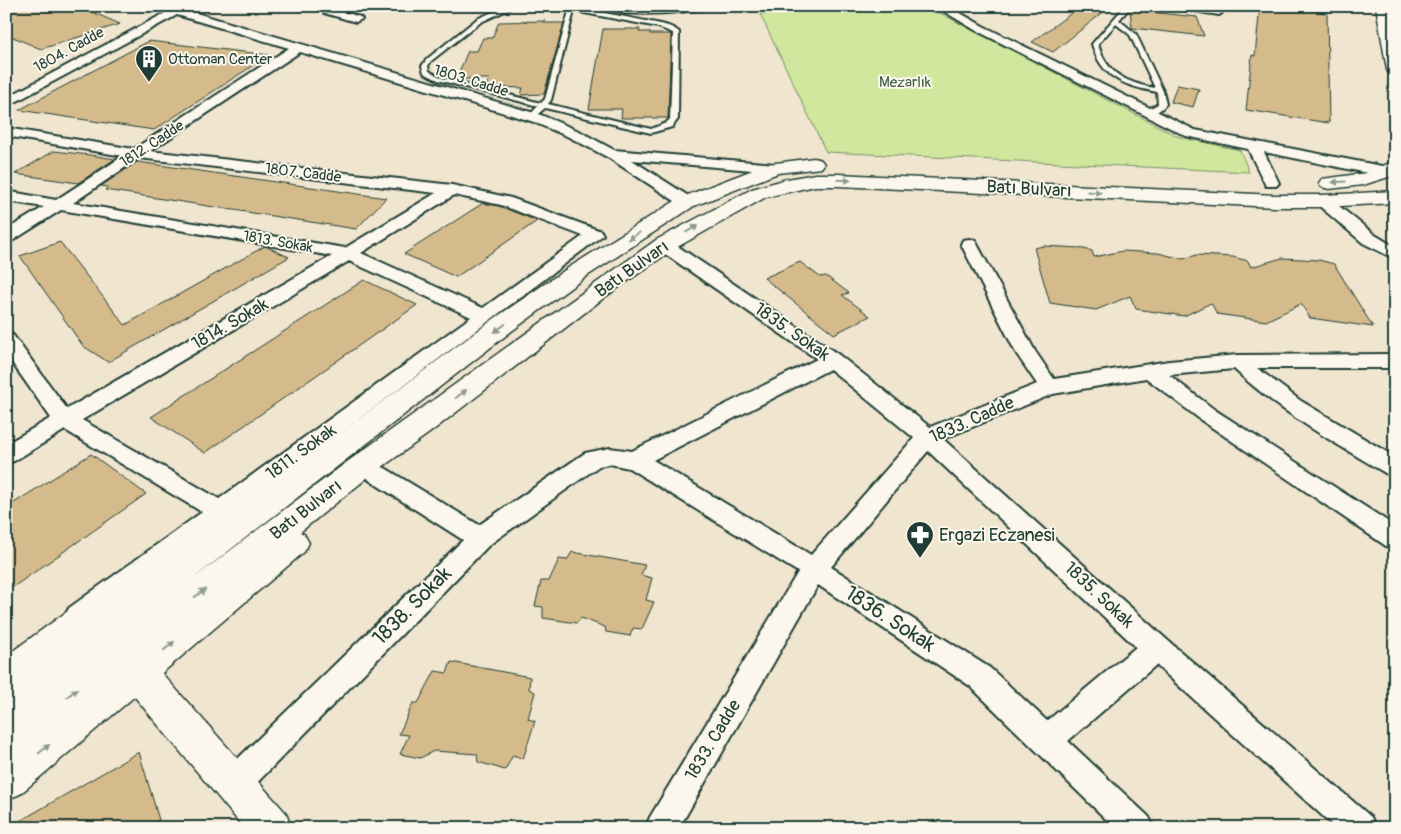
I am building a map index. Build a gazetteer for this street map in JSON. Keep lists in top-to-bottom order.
{
  "streets": {
    "main road": ["Batı Bulvarı"],
    "street": [
      "1804. Cadde",
      "1803. Cadde",
      "1812. Cadde",
      "1807. Cadde",
      "1813. Sokak",
      "1814. Sokak",
      "1835. Sokak",
      "1833. Cadde",
      "1811. Sokak",
      "1838. Sokak",
      "1836. Sokak"
    ]
  },
  "crossings": [
    ["1804. Cadde", "1803. Cadde"],
    ["1803. Cadde", "1812. Cadde"],
    ["1803. Cadde", "Batı Bulvarı"],
    ["1812. Cadde", "1807. Cadde"],
    ["1812. Cadde", "1813. Sokak"],
    ["1807. Cadde", "1814. Sokak"],
    ["1807. Cadde", "1811. Sokak"],
    ["Batı Bulvarı", "1835. Sokak"],
    ["1813. Sokak", "1814. Sokak"],
    ["1813. Sokak", "1811. Sokak"],
    ["1835. Sokak", "1833. Cadde"],
    ["1835. Sokak", "1838. Sokak"],
    ["1833. Cadde", "1836. Sokak"],
    ["1838. Sokak", "1836. Sokak"]
  ],
  "parks": ["Mezarlık"],
  "places": {
    "building": ["Ottoman Center"],
    "pharmacy": ["Ergazi Eczanesi"]
  }
}
